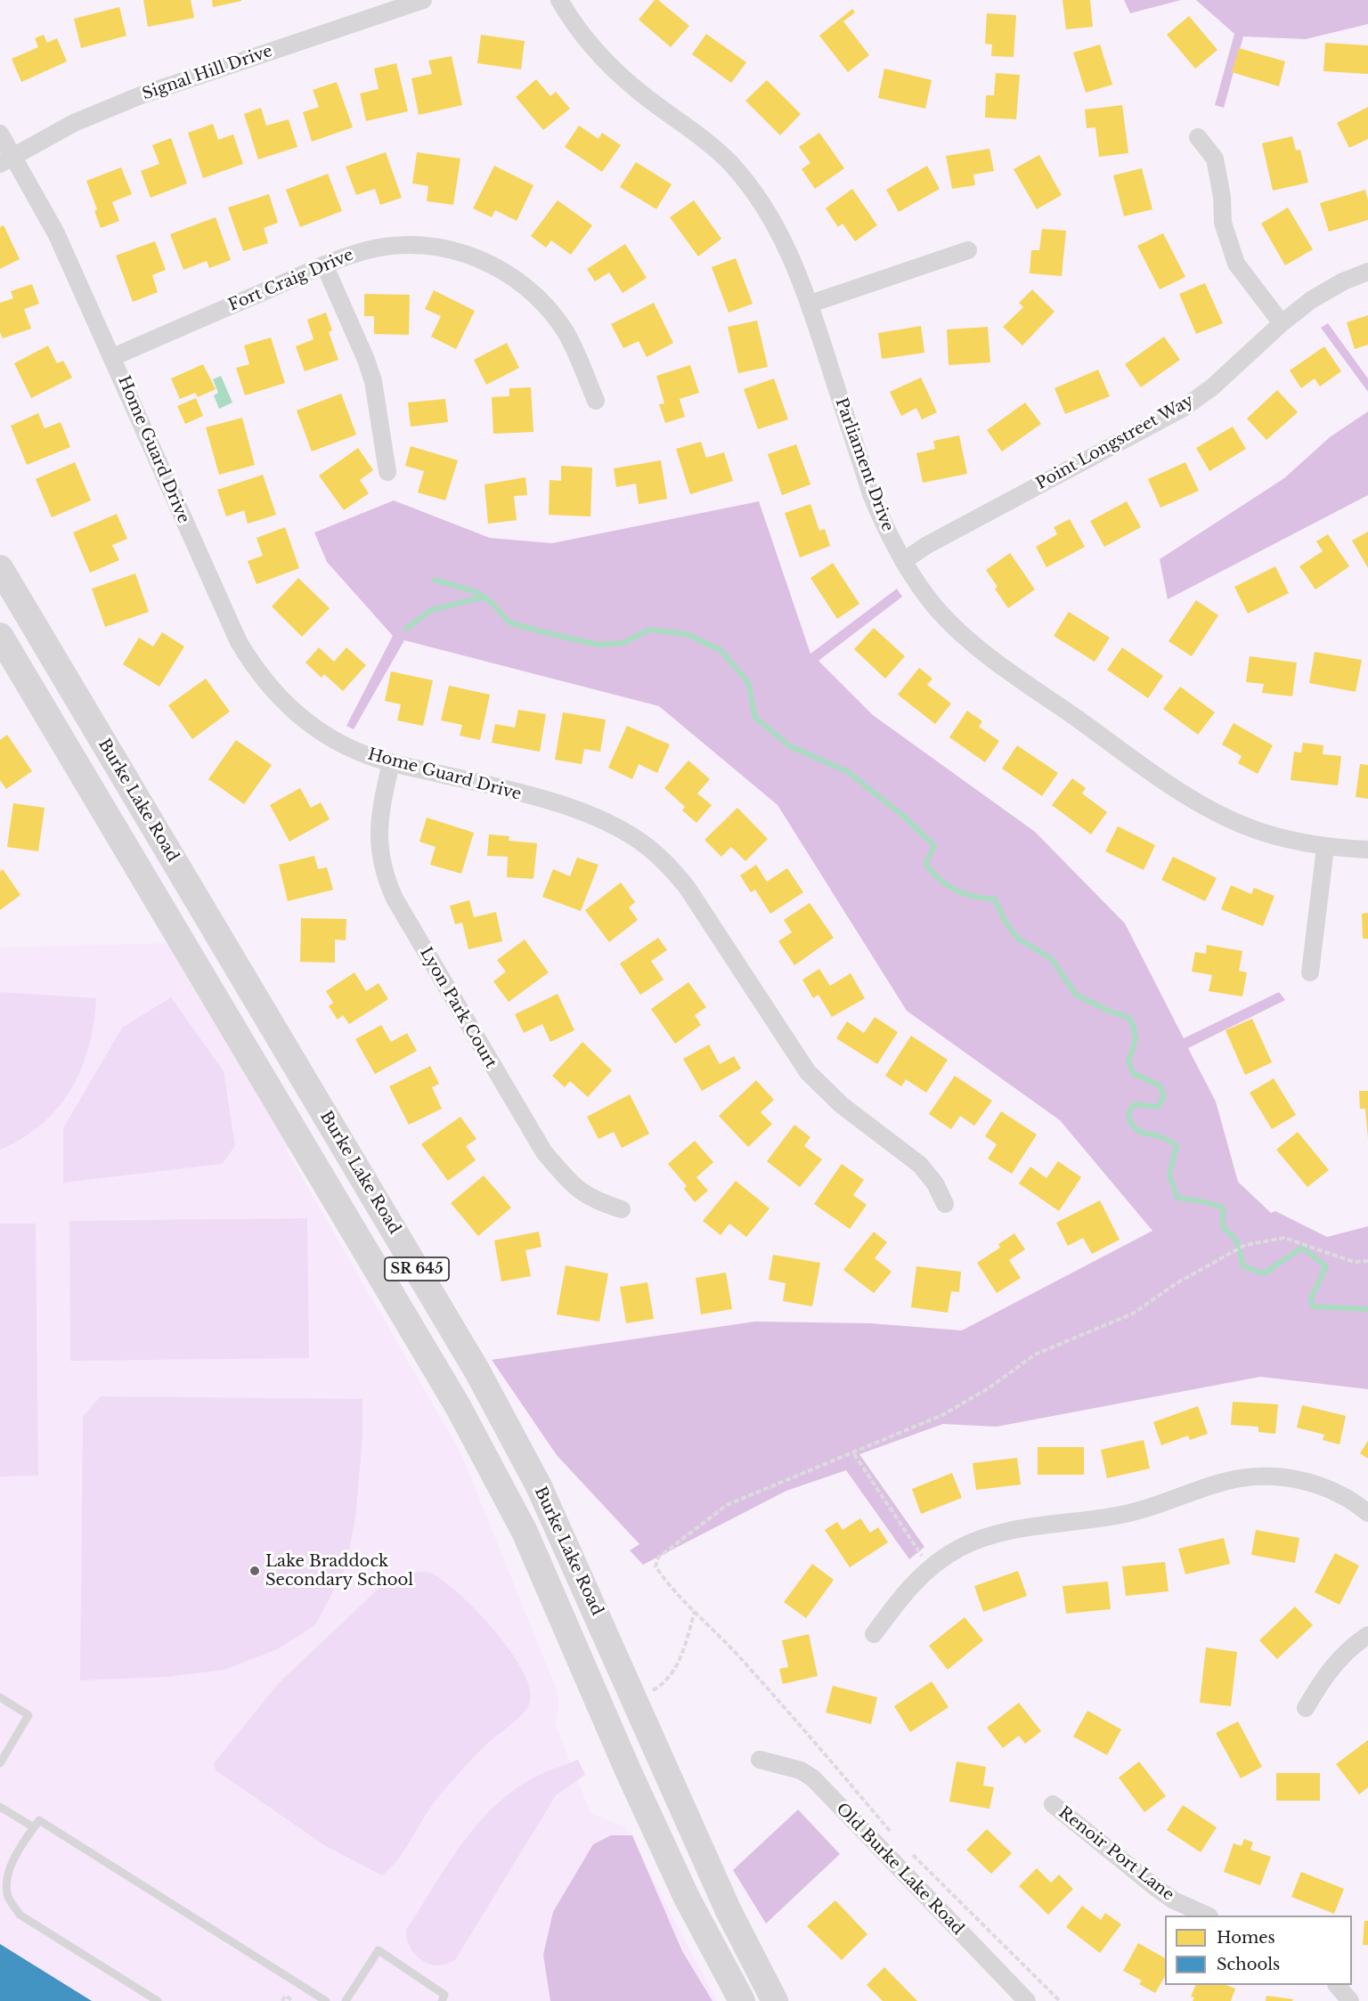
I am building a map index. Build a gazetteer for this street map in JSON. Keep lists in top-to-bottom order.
{
  "streets": {
    "main road": ["Burke Lake Road", "SR 645"],
    "street": [
      "Signal Hill Drive",
      "Fort Craig Drive",
      "Point Longstreet Way",
      "Home Guard Drive",
      "Parliament Drive",
      "Lyon Park Court",
      "Renoir Port Lane",
      "Old Burke Lake Road"
    ]
  },
  "crossings": [
    ["Signal Hill Drive", "Home Guard Drive"],
    ["Fort Craig Drive", "Home Guard Drive"],
    ["Point Longstreet Way", "Parliament Drive"],
    ["Home Guard Drive", "Lyon Park Court"]
  ],
  "places": ["Lake Braddock Secondary School"],
  "legend": ["Homes", "Schools"]
}
